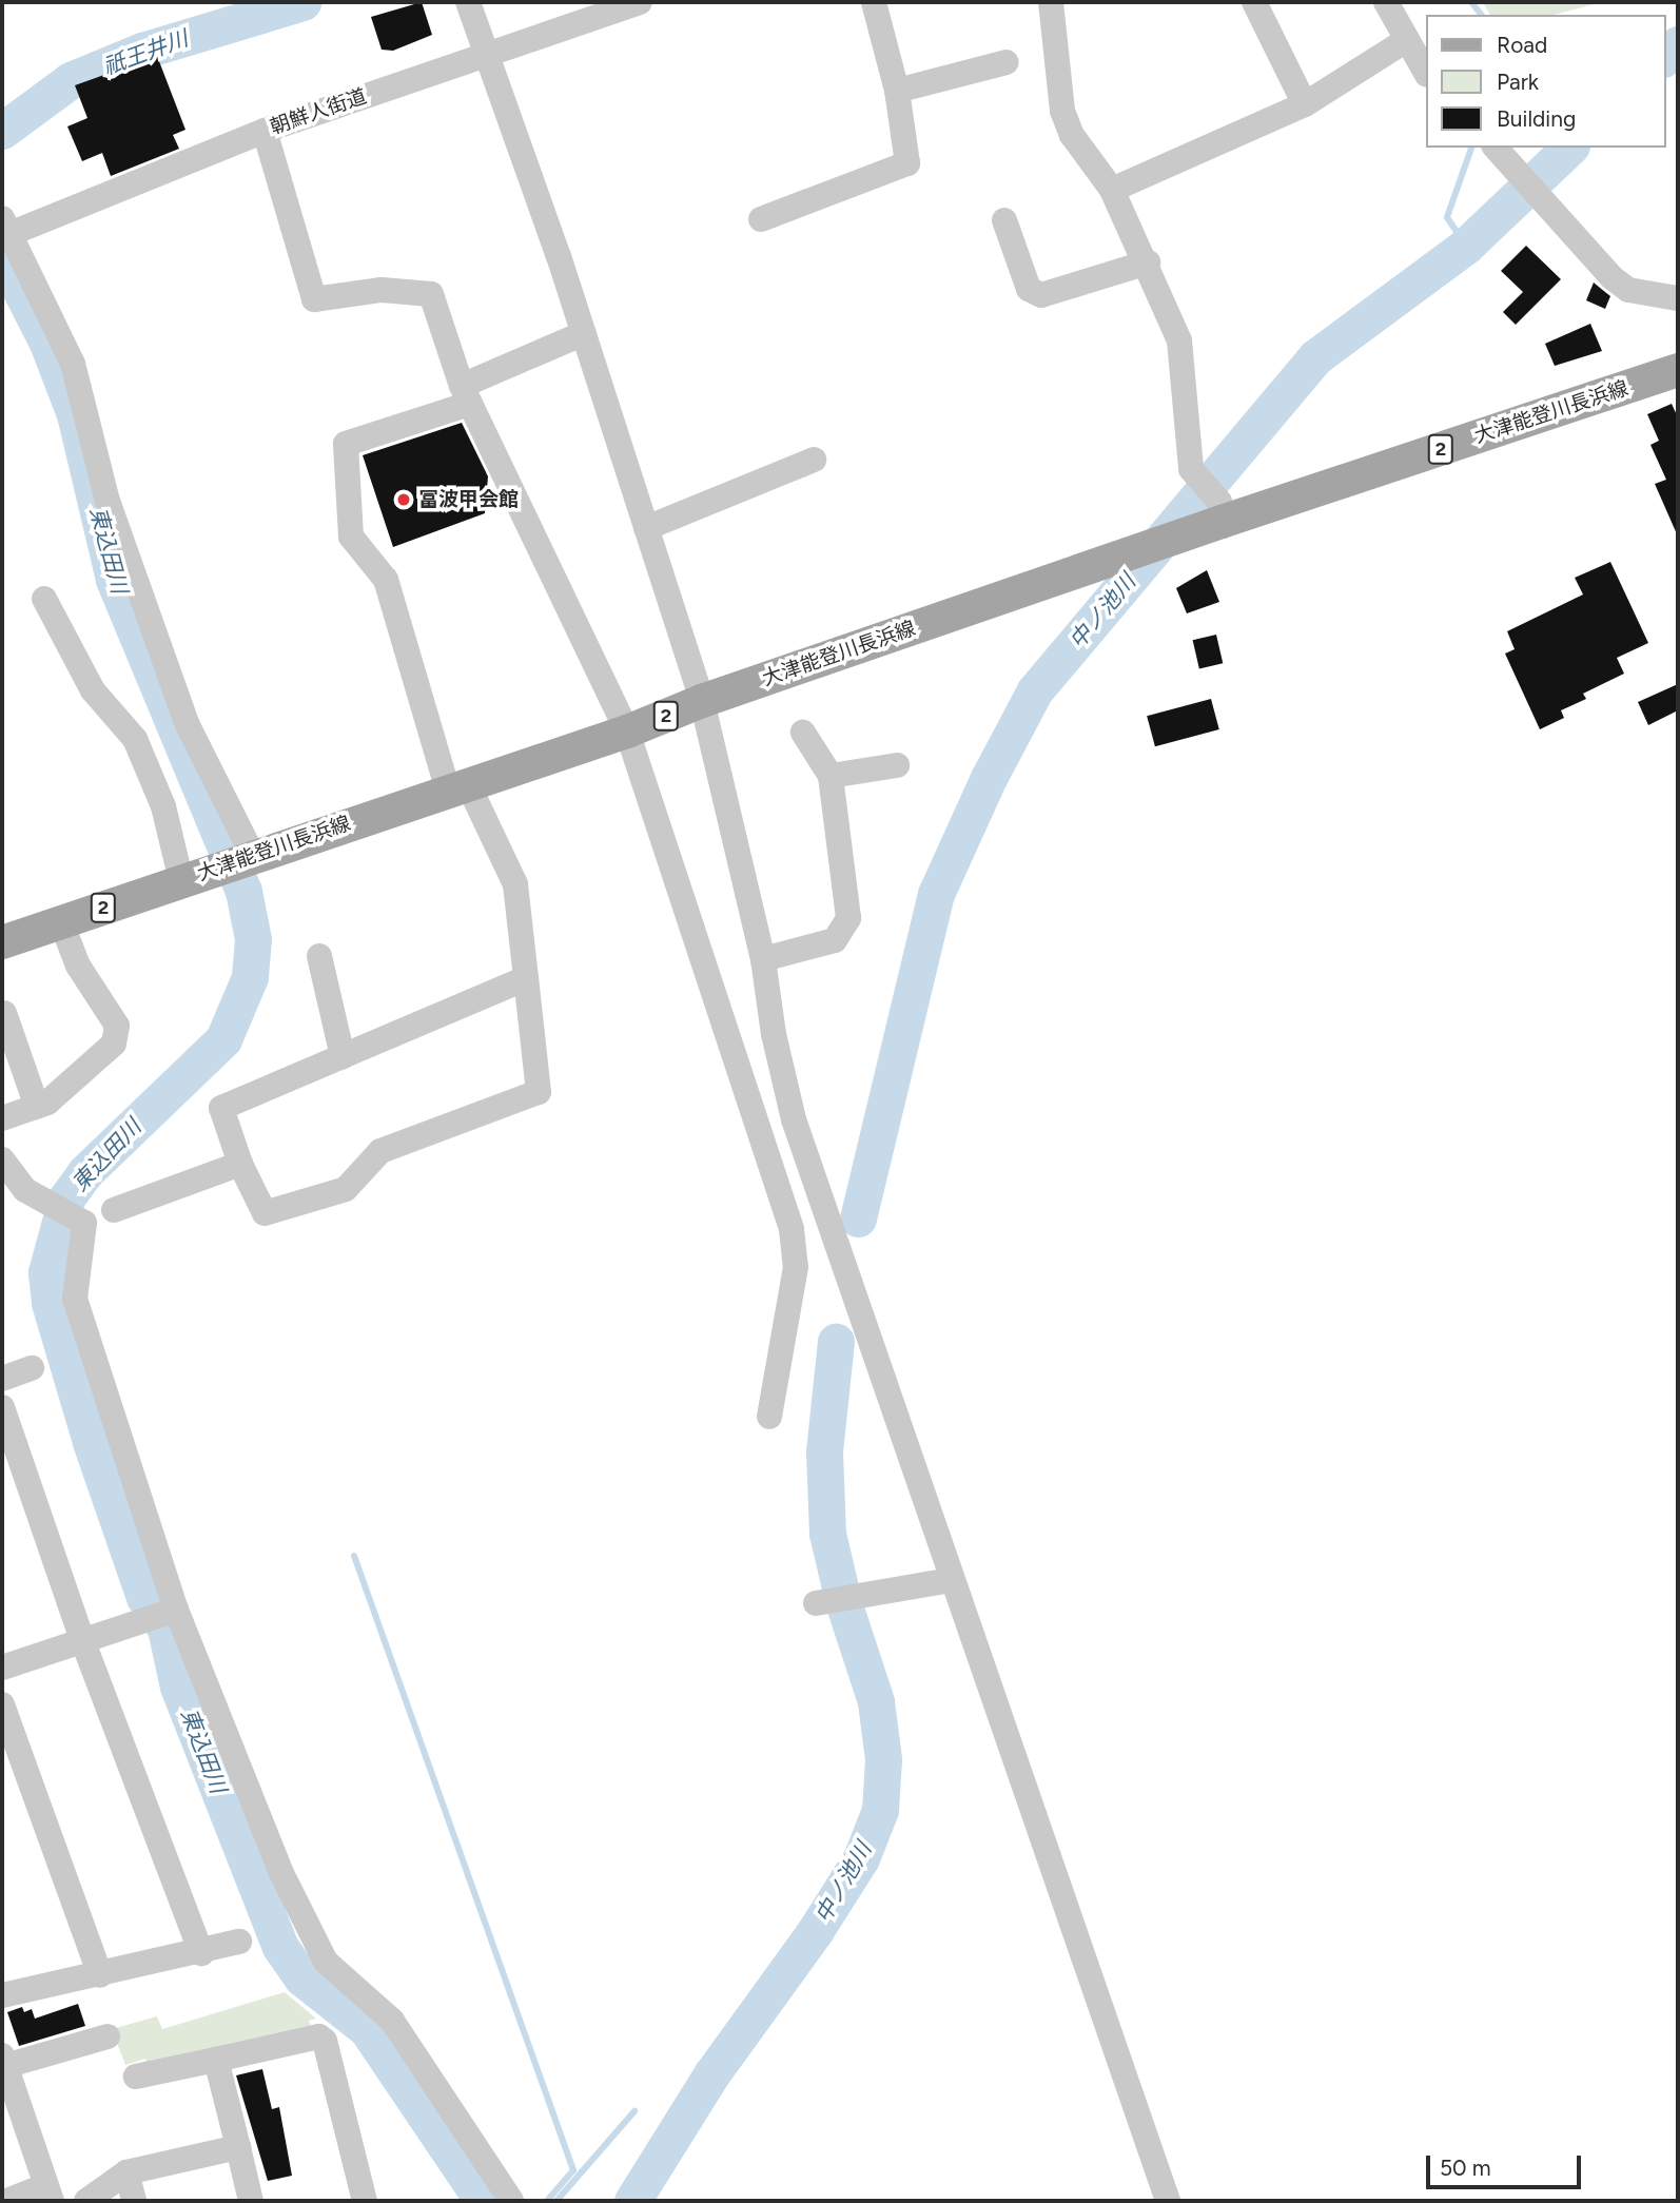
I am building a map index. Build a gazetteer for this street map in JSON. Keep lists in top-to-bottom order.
{
  "streets": {
    "main road": ["大津能登川長浜線", "2"],
    "street": ["朝鮮人街道"]
  },
  "water": ["祇王井川", "東込田川", "中ノ池川"],
  "places": ["冨波甲会館"],
  "legend": ["Road", "Park", "Building"],
  "scale_bar": "50 m"
}
